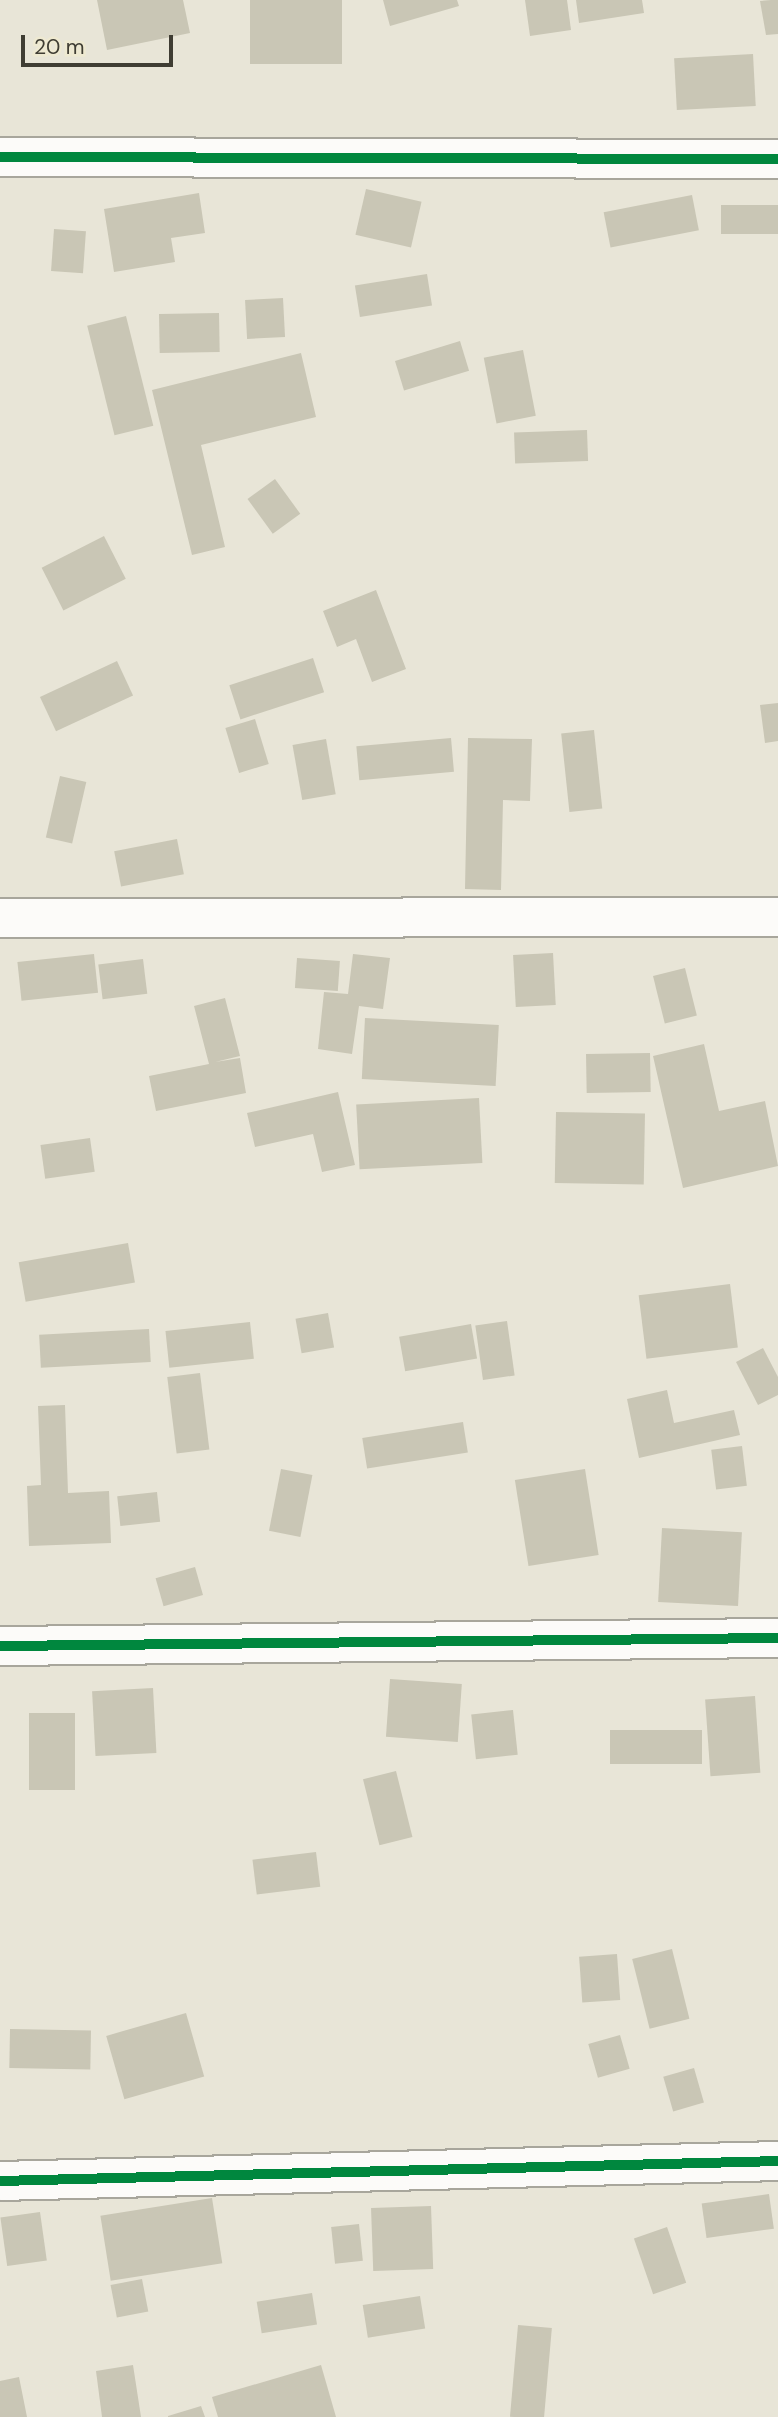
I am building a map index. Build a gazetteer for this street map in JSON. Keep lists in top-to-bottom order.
{
  "scale_bar": "20 m"
}
